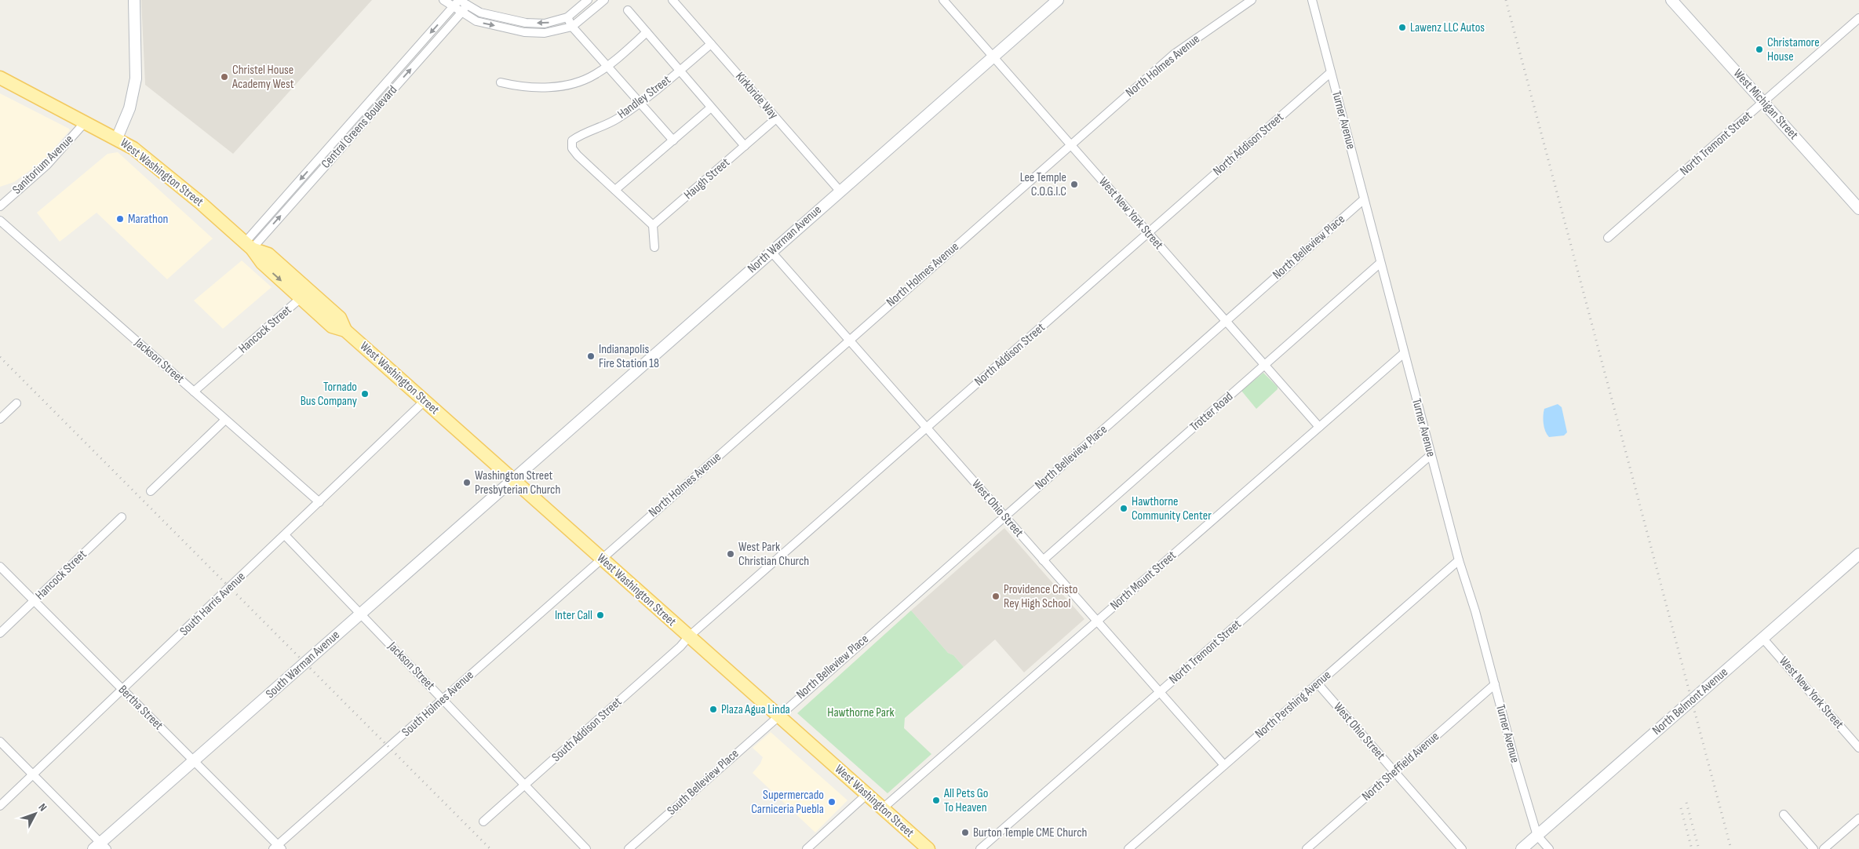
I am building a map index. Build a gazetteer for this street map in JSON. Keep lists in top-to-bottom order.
{
  "streets": {
    "main road": [
      "West Michigan Street",
      "West Washington Street",
      "North Warman Avenue",
      "South Warman Avenue",
      "North Belmont Avenue"
    ],
    "street": [
      "North Holmes Avenue",
      "Kirkbride Way",
      "Handley Street",
      "Turner Avenue",
      "Central Greens Boulevard",
      "North Tremont Street",
      "North Addison Street",
      "Sanitorium Avenue",
      "Haugh Street",
      "West New York Street",
      "North Belleview Place",
      "Hancock Street",
      "Jackson Street",
      "Trotter Road",
      "West Ohio Street",
      "North Mount Street",
      "South Harris Avenue",
      "South Holmes Avenue",
      "North Pershing Avenue",
      "Bertha Street",
      "South Addison Street",
      "North Sheffield Avenue",
      "South Belleview Place"
    ]
  },
  "crossings": [
    ["North Holmes Avenue", "West Washington Street"],
    ["North Holmes Avenue", "West New York Street"],
    ["North Holmes Avenue", "West Ohio Street"],
    ["North Holmes Avenue", "South Holmes Avenue"],
    ["Kirkbride Way", "Handley Street"],
    ["Kirkbride Way", "Haugh Street"],
    ["Kirkbride Way", "North Warman Avenue"],
    ["West Michigan Street", "North Tremont Street"],
    ["Turner Avenue", "North Tremont Street"],
    ["Turner Avenue", "North Addison Street"],
    ["Turner Avenue", "North Belleview Place"],
    ["Turner Avenue", "Trotter Road"],
    ["Turner Avenue", "North Mount Street"],
    ["Turner Avenue", "North Belmont Avenue"],
    ["Turner Avenue", "North Pershing Avenue"],
    ["Turner Avenue", "North Sheffield Avenue"],
    ["Central Greens Boulevard", "West Washington Street"],
    ["North Tremont Street", "West Ohio Street"],
    ["North Addison Street", "West Washington Street"],
    ["North Addison Street", "West New York Street"],
    ["North Addison Street", "West Ohio Street"],
    ["North Addison Street", "South Addison Street"],
    ["Sanitorium Avenue", "West Washington Street"],
    ["West Washington Street", "North Warman Avenue"],
    ["West Washington Street", "North Belleview Place"],
    ["West Washington Street", "Hancock Street"],
    ["West Washington Street", "North Mount Street"],
    ["West Washington Street", "South Harris Avenue"],
    ["West Washington Street", "South Warman Avenue"],
    ["West Washington Street", "South Holmes Avenue"],
    ["West Washington Street", "South Addison Street"],
    ["West Washington Street", "South Belleview Place"],
    ["West New York Street", "North Warman Avenue"],
    ["West New York Street", "North Belleview Place"],
    ["West New York Street", "Trotter Road"],
    ["West New York Street", "North Mount Street"],
    ["West New York Street", "North Belmont Avenue"],
    ["North Warman Avenue", "West Ohio Street"],
    ["North Warman Avenue", "South Warman Avenue"],
    ["North Belleview Place", "West Ohio Street"],
    ["North Belleview Place", "South Belleview Place"],
    ["Hancock Street", "Jackson Street"],
    ["Hancock Street", "Bertha Street"],
    ["Jackson Street", "South Harris Avenue"],
    ["Jackson Street", "South Warman Avenue"],
    ["Jackson Street", "South Holmes Avenue"],
    ["Jackson Street", "South Addison Street"],
    ["Trotter Road", "West Ohio Street"],
    ["West Ohio Street", "North Mount Street"],
    ["West Ohio Street", "North Pershing Avenue"],
    ["West Ohio Street", "North Sheffield Avenue"],
    ["South Harris Avenue", "Bertha Street"],
    ["South Warman Avenue", "Bertha Street"],
    ["South Holmes Avenue", "Bertha Street"]
  ],
  "parks": ["Hawthorne Park"],
  "places": [
    "Lawenz LLC Autos",
    "Christamore House",
    "Christel House Academy West",
    "Lee Temple C.O.G.I.C",
    "Marathon",
    "Indianapolis Fire Station 18",
    "Tornado Bus Company",
    "Washington Street Presbyterian Church",
    "Hawthorne Community Center",
    "West Park Christian Church",
    "Providence Cristo Rey High School",
    "Inter Call",
    "Plaza Agua Linda",
    "All Pets Go To Heaven",
    "Supermercado Carniceria Puebla",
    "Burton Temple CME Church"
  ],
  "north": "top right"
}
